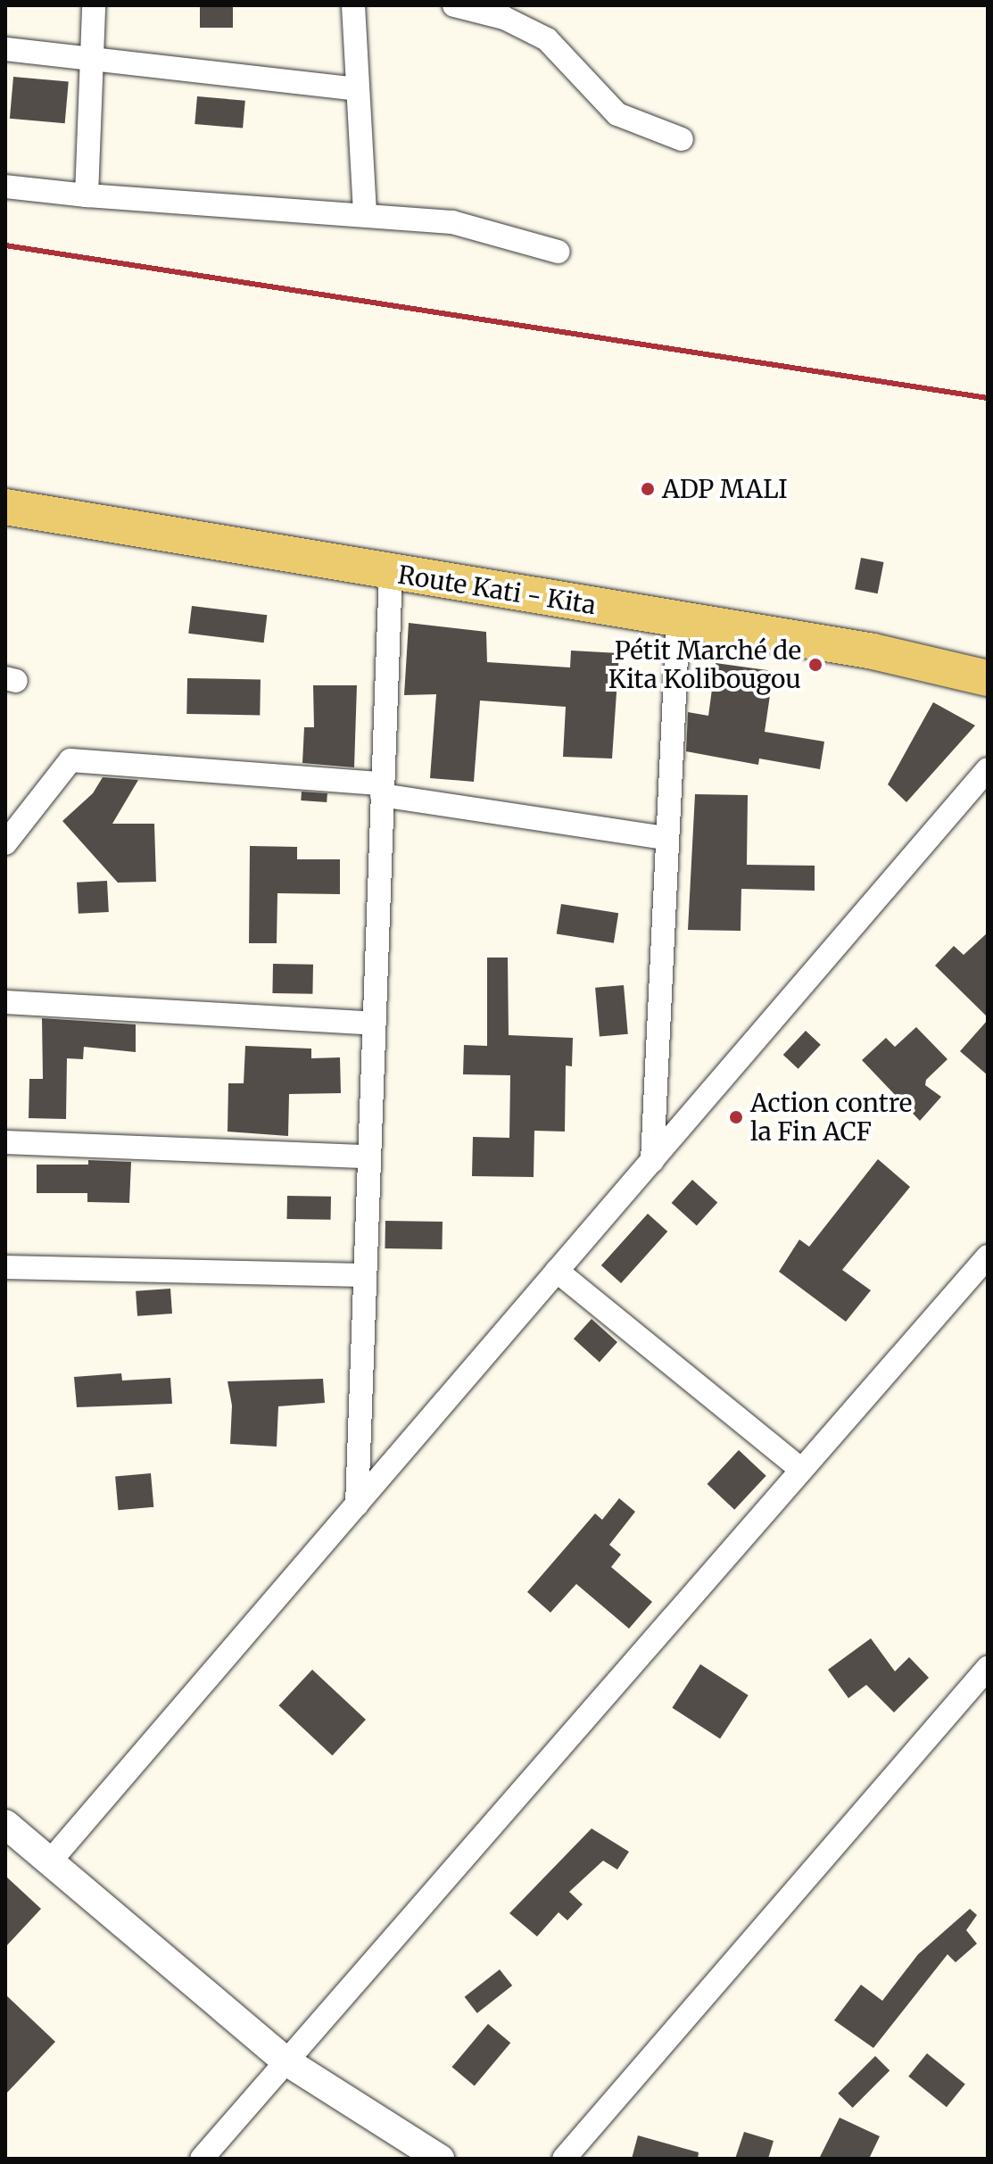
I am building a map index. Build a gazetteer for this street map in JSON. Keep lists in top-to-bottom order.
{
  "streets": {
    "main road": ["Route Kati - Kita"]
  },
  "places": ["ADP MALI", "Pétit Marché de Kita Kolibougou", "Action contre la Fin ACF"]
}
